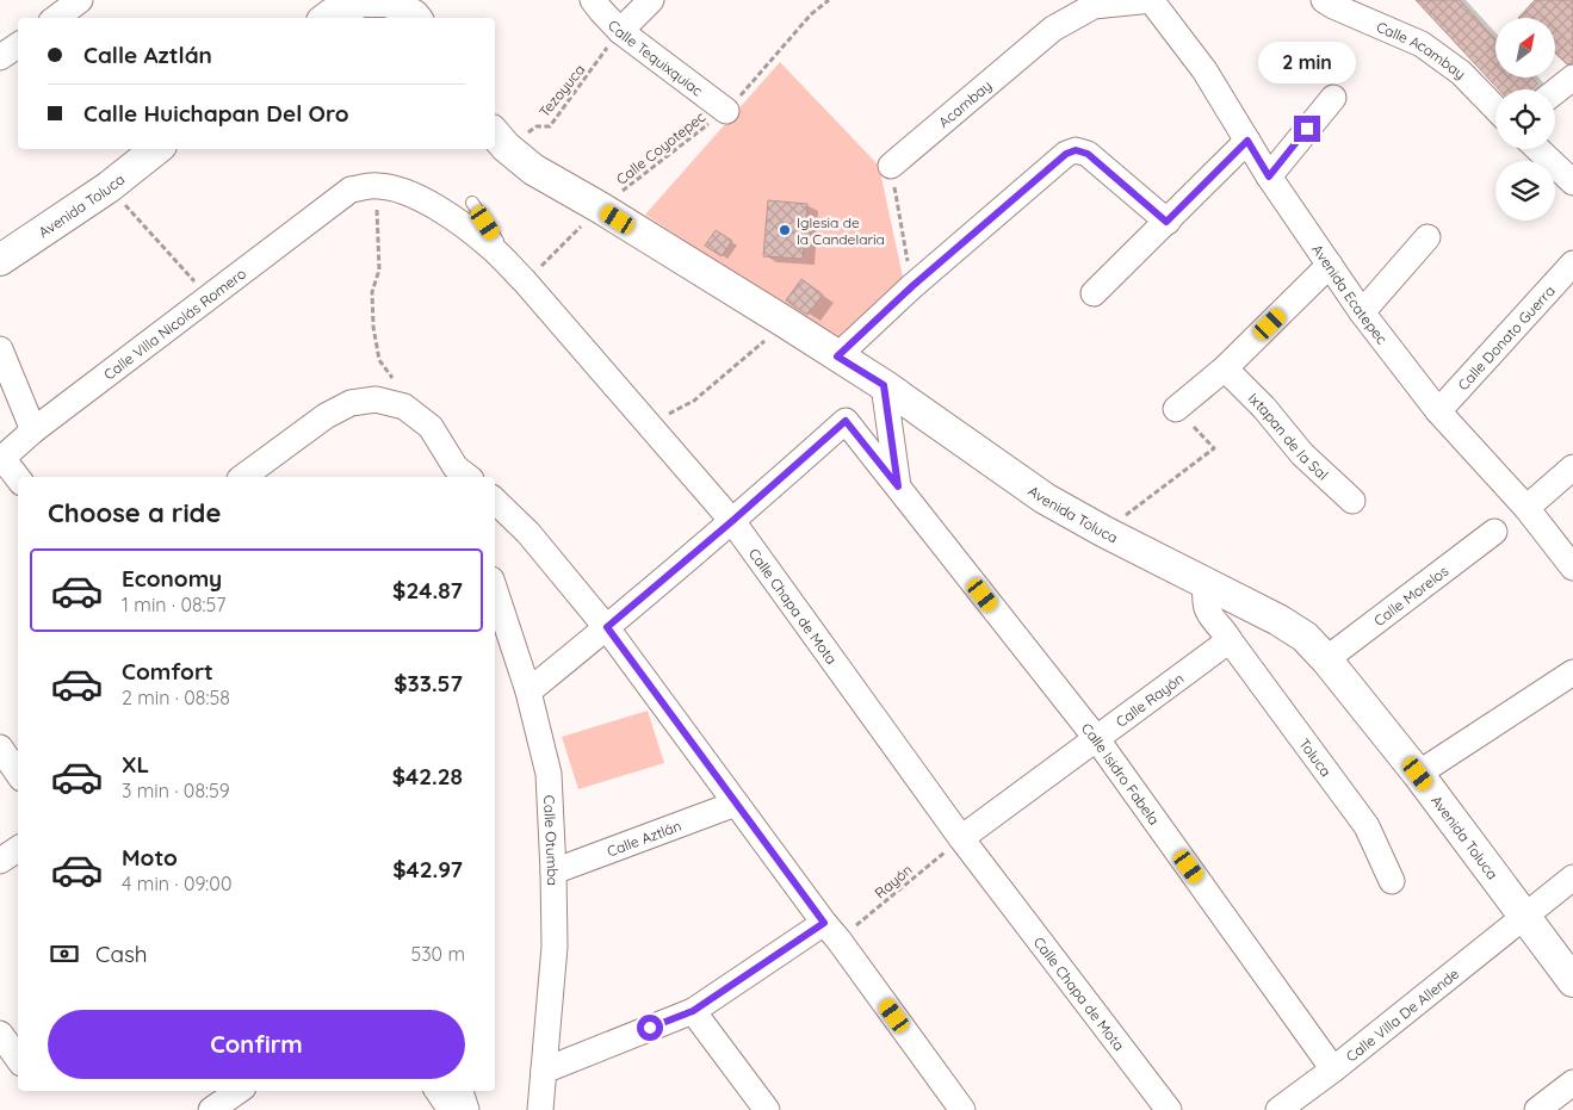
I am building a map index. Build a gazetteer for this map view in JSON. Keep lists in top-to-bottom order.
{
  "streets": {
    "street": [
      "Calle Acambay",
      "Calle Tequixquiac",
      "Acambay",
      "Avenida Toluca",
      "Avenida Ecatepec",
      "Calle Villa Nicolás Romero",
      "Calle Donato Guerra",
      "Ixtapan de la Sal",
      "Calle Morelos",
      "Calle Chapa de Mota",
      "Calle Rayón",
      "Toluca",
      "Calle Isidro Fabela",
      "Calle Aztlán",
      "Calle Otumba",
      "Calle Villa De Allende"
    ],
    "path": ["Tezoyuca", "Calle Coyotepec", "Rayón"]
  },
  "crossings": [
    ["Calle Tequixquiac", "Tezoyuca"],
    ["Calle Tequixquiac", "Calle Coyotepec"],
    ["Tezoyuca", "Avenida Toluca"],
    ["Acambay", "Avenida Ecatepec"],
    ["Calle Coyotepec", "Avenida Toluca"],
    ["Calle Coyotepec", "Calle Chapa de Mota"],
    ["Avenida Toluca", "Calle Morelos"],
    ["Avenida Toluca", "Calle Villa De Allende"],
    ["Avenida Ecatepec", "Calle Donato Guerra"],
    ["Calle Villa Nicolás Romero", "Calle Chapa de Mota"],
    ["Calle Chapa de Mota", "Calle Rayón"],
    ["Calle Chapa de Mota", "Calle Isidro Fabela"],
    ["Calle Chapa de Mota", "Rayón"],
    ["Calle Rayón", "Toluca"],
    ["Calle Rayón", "Calle Isidro Fabela"],
    ["Calle Rayón", "Rayón"],
    ["Calle Isidro Fabela", "Calle Villa De Allende"],
    ["Calle Aztlán", "Calle Otumba"]
  ],
  "places": ["Iglesia de la Candelaria"],
  "north": "top right",
  "page": {
    "banner": ["Calle Aztlán", "Calle Huichapan Del Oro"],
    "bubble": "2 min",
    "heading": "Choose a ride",
    "list": [
      {
        "name": "Economy",
        "note": "1 min · 08:57",
        "value": "$24.87"
      },
      {
        "name": "Comfort",
        "note": "2 min · 08:58",
        "value": "$33.57"
      },
      {
        "name": "XL",
        "note": "3 min · 08:59",
        "value": "$42.28"
      },
      {
        "name": "Moto",
        "note": "4 min · 09:00",
        "value": "$42.97"
      }
    ],
    "pay": ["Cash", "530 m"],
    "buttons": "Confirm"
  }
}
